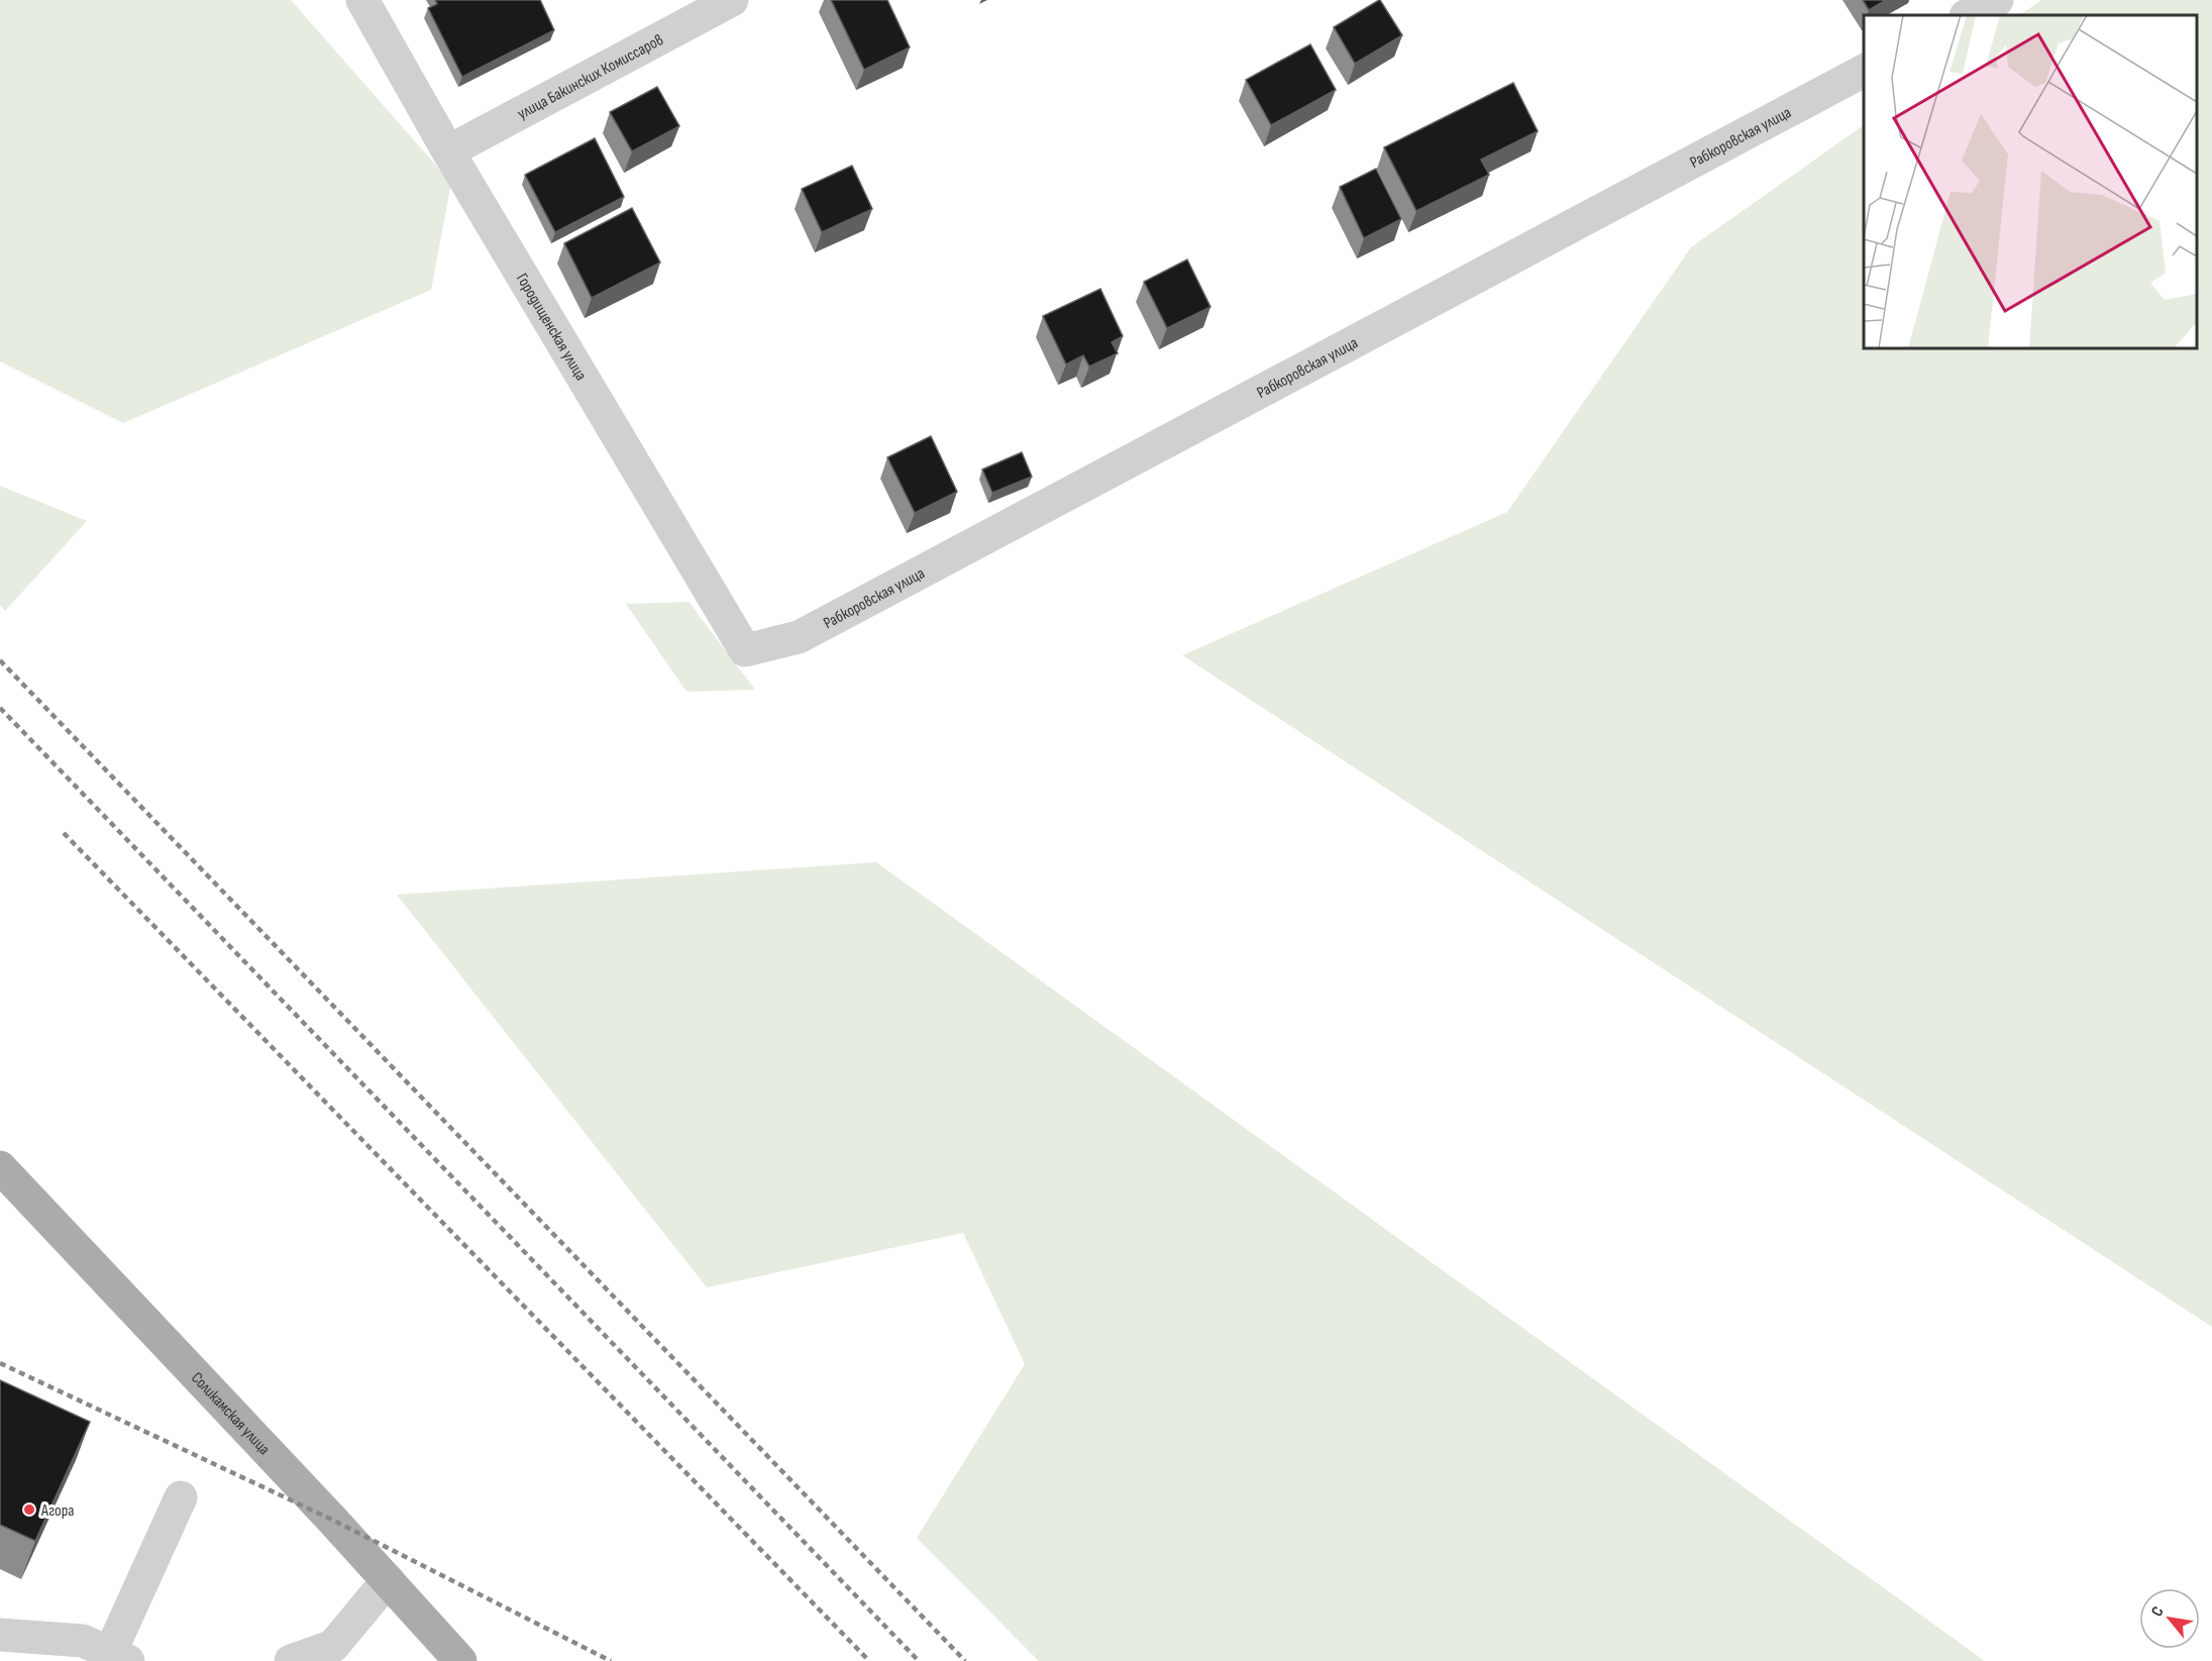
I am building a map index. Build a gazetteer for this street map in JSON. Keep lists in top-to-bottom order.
{
  "streets": {
    "main road": ["Соликамская улица"],
    "street": ["улица Бакинских Комиссаров", "Рабкоровская улица", "Городищенская улица"]
  },
  "crossings": [
    ["улица Бакинских Комиссаров", "Городищенская улица"],
    ["Рабкоровская улица", "Городищенская улица"]
  ],
  "places": ["Агора"],
  "north": "top left"
}
